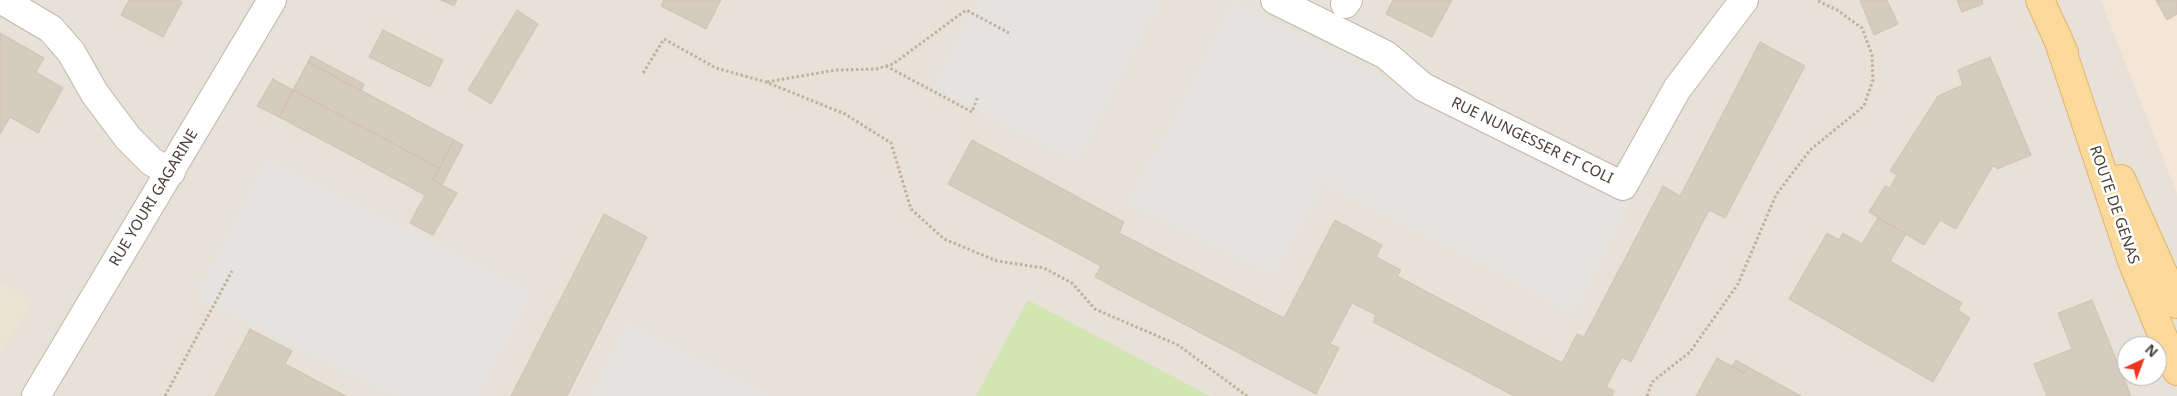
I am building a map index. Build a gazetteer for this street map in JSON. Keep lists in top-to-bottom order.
{
  "streets": {
    "main road": ["ROUTE DE GENAS"],
    "street": ["RUE NUNGESSER ET COLI", "RUE YOURI GAGARINE"]
  },
  "north": "top right"
}
